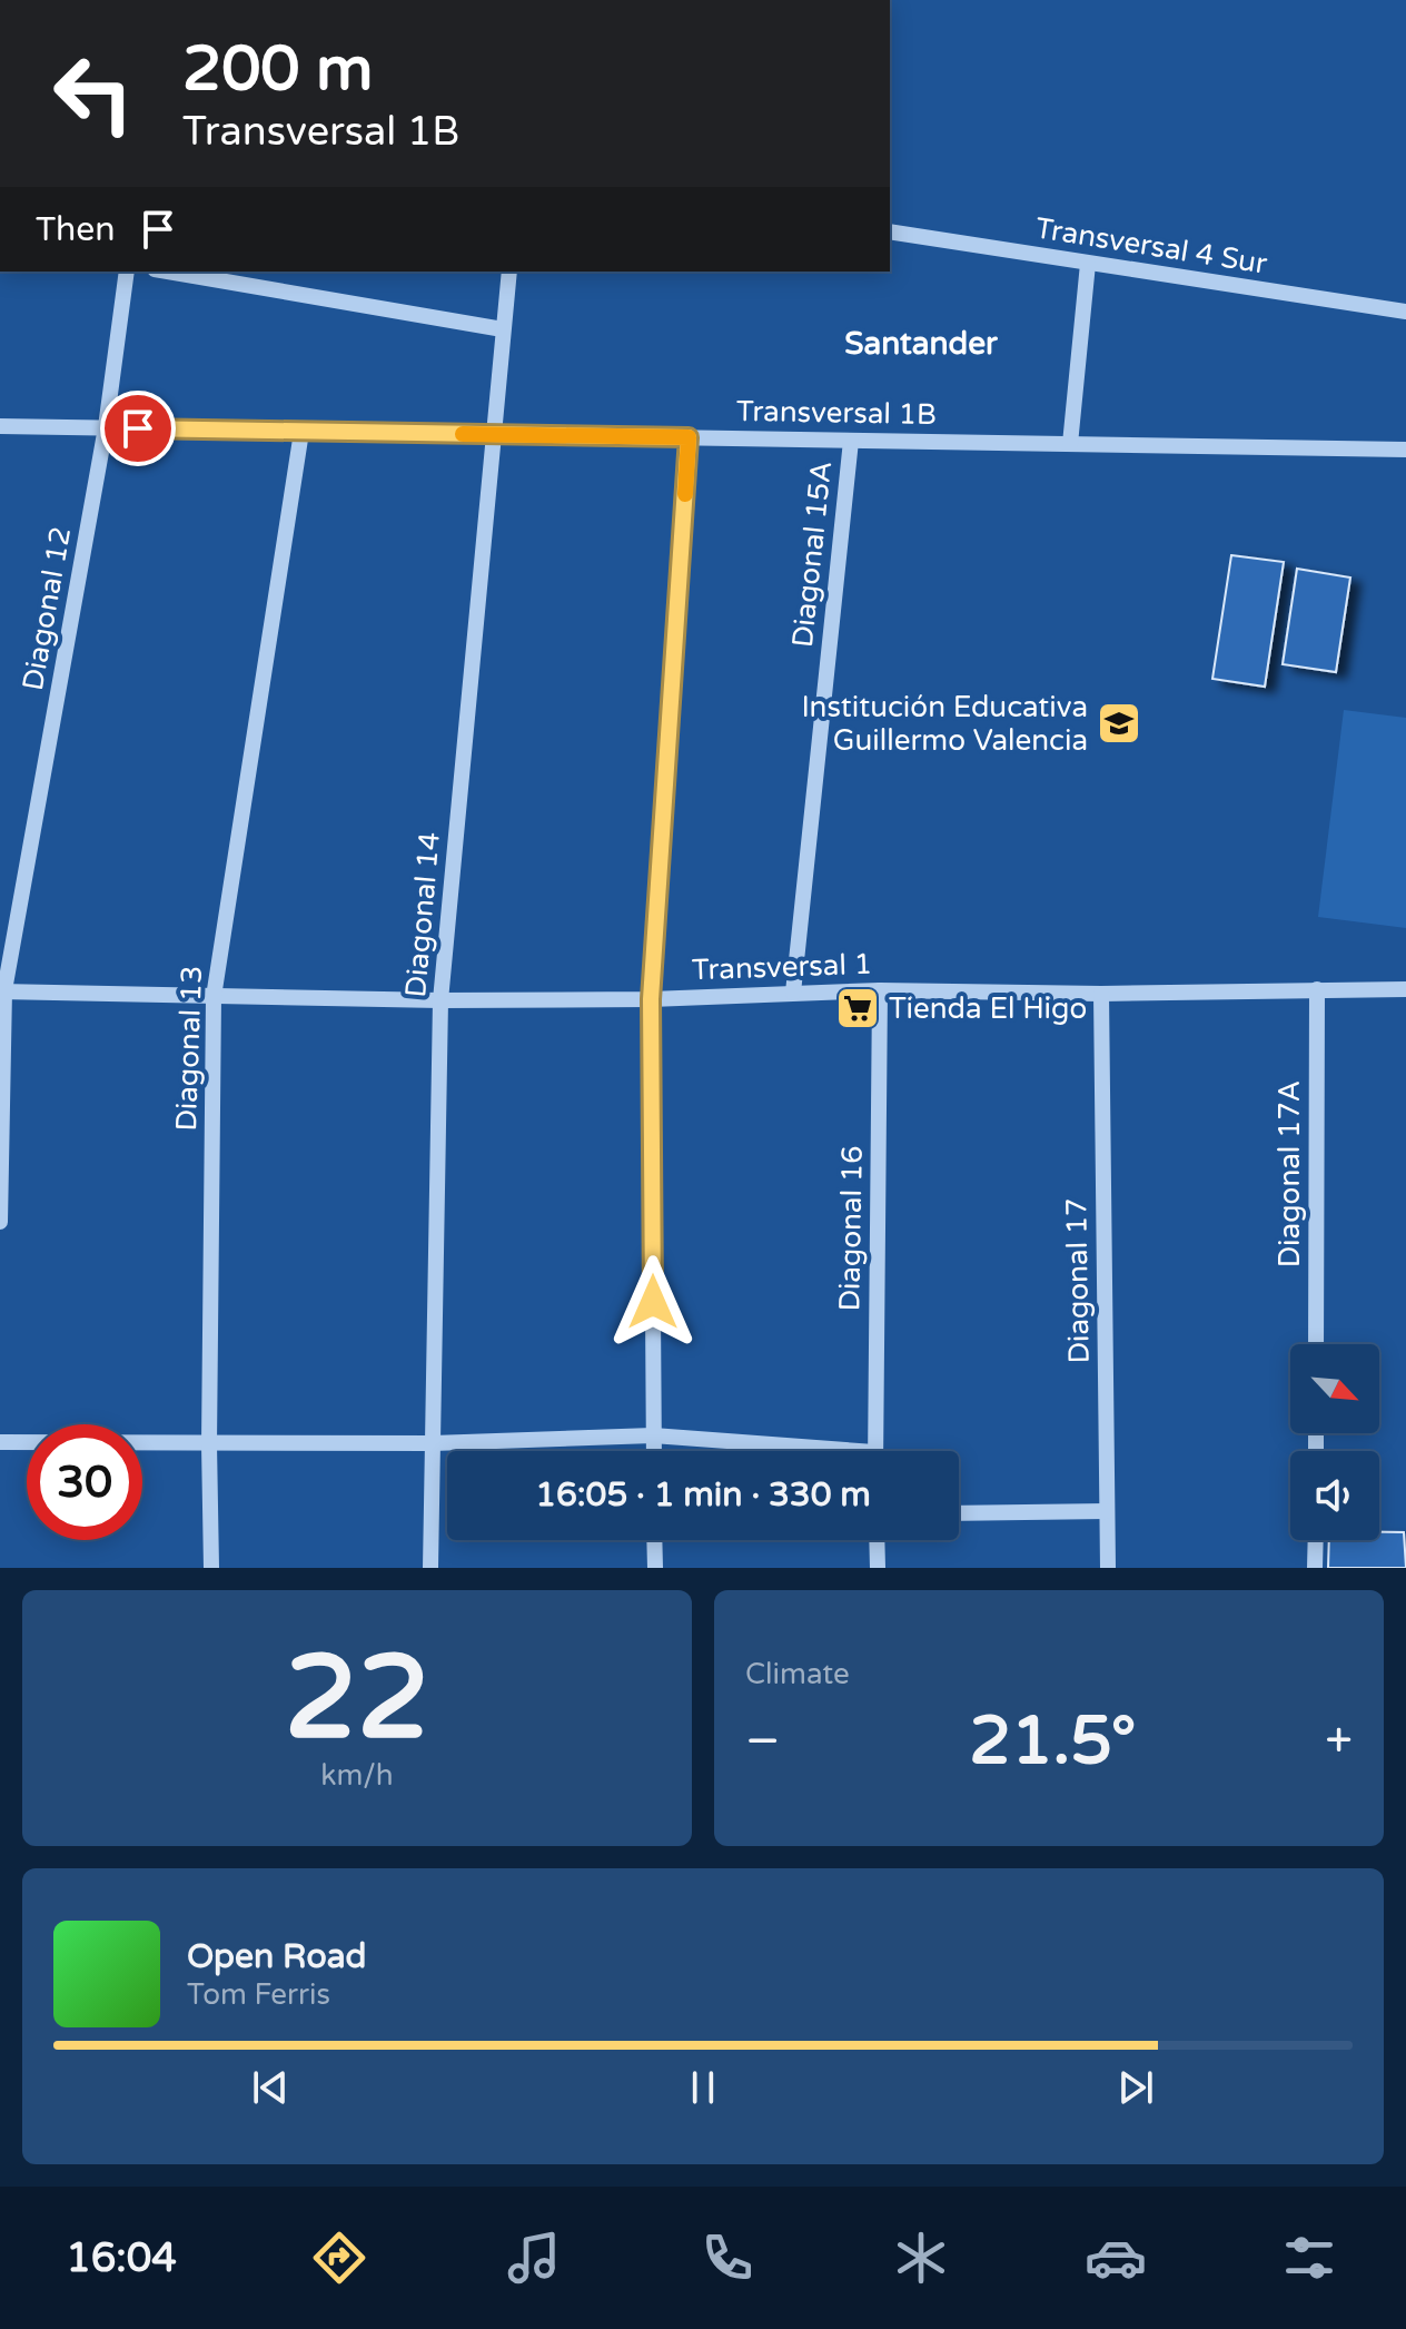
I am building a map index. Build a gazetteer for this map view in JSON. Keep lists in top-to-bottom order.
{
  "streets": {
    "street": [
      "Transversal 4 Sur",
      "Transversal 1B",
      "Diagonal 15A",
      "Diagonal 12",
      "Diagonal 14",
      "Transversal 1",
      "Diagonal 13",
      "Diagonal 17A",
      "Diagonal 16",
      "Diagonal 17"
    ]
  },
  "crossings": [
    ["Transversal 1B", "Diagonal 15A"],
    ["Transversal 1B", "Diagonal 12"],
    ["Transversal 1B", "Diagonal 14"],
    ["Transversal 1B", "Diagonal 13"],
    ["Diagonal 15A", "Transversal 1"],
    ["Diagonal 12", "Transversal 1"],
    ["Diagonal 14", "Transversal 1"],
    ["Transversal 1", "Diagonal 13"],
    ["Transversal 1", "Diagonal 17A"],
    ["Transversal 1", "Diagonal 16"],
    ["Transversal 1", "Diagonal 17"]
  ],
  "districts": ["Santander"],
  "places": {
    "school or university": ["Institución Educativa Guillermo Valencia"],
    "supermarket": ["Tienda El Higo"]
  },
  "north": "bottom right",
  "page": {
    "turn": ["200 m", "Transversal 1B"],
    "then": "Then",
    "limit": "30",
    "trip": "16:05 · 1 min · 330 m",
    "tile": [
      ["22", "km/h"],
      "Climate"
    ],
    "heat": ["−", "21.5°", "+"],
    "song": ["Open Road", "Tom Ferris"],
    "tabs": "16:04"
  }
}
